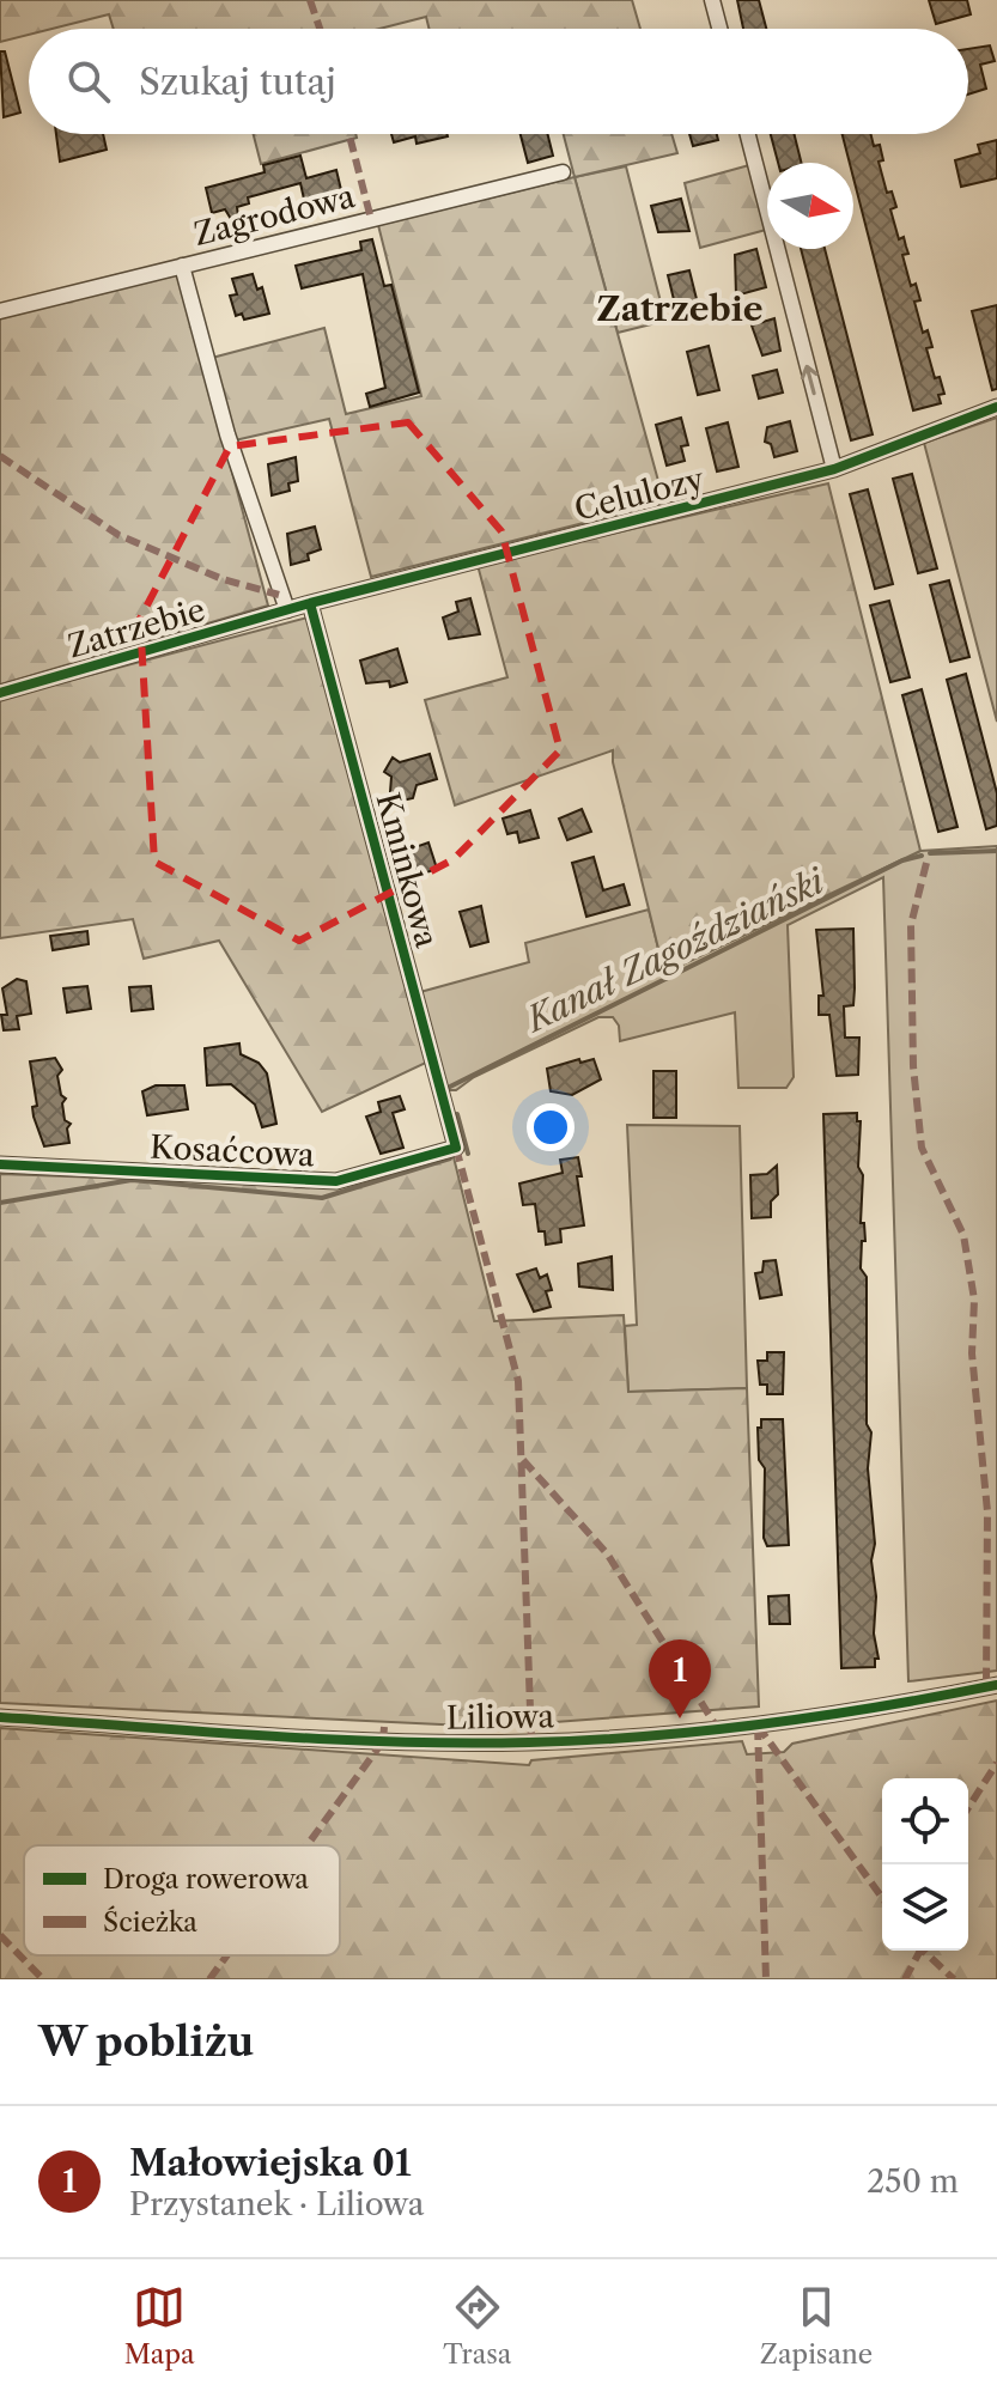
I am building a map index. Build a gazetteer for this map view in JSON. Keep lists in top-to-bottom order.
{
  "streets": {
    "street": [
      "Zagrodowa",
      "Celulozy",
      "Zatrzebie",
      "Kminkowa",
      "Kosaćcowa",
      "Liliowa"
    ]
  },
  "crossings": [
    ["Celulozy", "Zatrzebie"],
    ["Celulozy", "Kminkowa"],
    ["Kminkowa", "Kosaćcowa"]
  ],
  "districts": ["Zatrzebie"],
  "water": ["Kanał Zagoździański"],
  "legend": ["Droga rowerowa", "Ścieżka"],
  "north": "right",
  "page": {
    "search": "Szukaj tutaj",
    "pins": "1",
    "heading": "W pobliżu",
    "list": [
      {
        "mark": "1",
        "name": "Małowiejska 01",
        "note": "Przystanek · Liliowa",
        "value": "250 m"
      }
    ],
    "nav": ["Mapa", "Trasa", "Zapisane"]
  }
}
